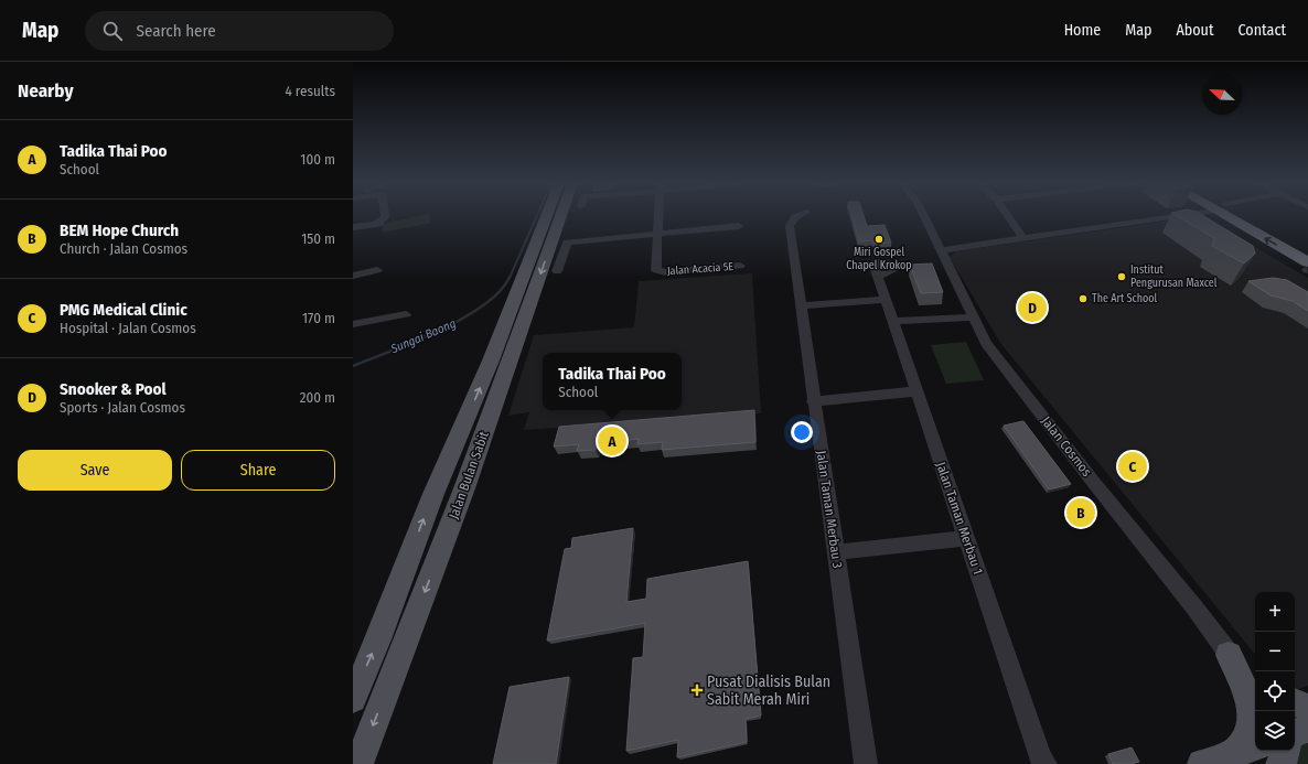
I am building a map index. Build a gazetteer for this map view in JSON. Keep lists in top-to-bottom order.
{
  "streets": {
    "main road": ["Jalan Bulan Sabit"],
    "street": [
      "Jalan Acacia 5E",
      "Jalan Cosmos",
      "Jalan Taman Merbau 3",
      "Jalan Taman Merbau 1"
    ]
  },
  "water": ["Sungai Baong"],
  "places": {
    "other": ["Miri Gospel Chapel Krokop", "Institut Pengurusan Maxcel", "The Art School"],
    "health": ["Pusat Dialisis Bulan Sabit Merah Miri"]
  },
  "north": "top left",
  "page": {
    "header": "Map",
    "search": "Search here",
    "nav": [
      "Home",
      "Map",
      "About",
      "Contact"
    ],
    "heading": ["Nearby", "4 results"],
    "list": [
      {
        "mark": "A",
        "name": "Tadika Thai Poo",
        "note": "School",
        "value": "100 m"
      },
      {
        "mark": "B",
        "name": "BEM Hope Church",
        "note": "Church · Jalan Cosmos",
        "value": "150 m"
      },
      {
        "mark": "C",
        "name": "PMG Medical Clinic",
        "note": "Hospital · Jalan Cosmos",
        "value": "170 m"
      },
      {
        "mark": "D",
        "name": "Snooker & Pool",
        "note": "Sports · Jalan Cosmos",
        "value": "200 m"
      }
    ],
    "pins": [
      "D",
      "A",
      "C",
      "B"
    ],
    "popup": ["Tadika Thai Poo", "School"],
    "buttons": ["Save", "Share"],
    "map_buttons": ["+", "−"]
  }
}
